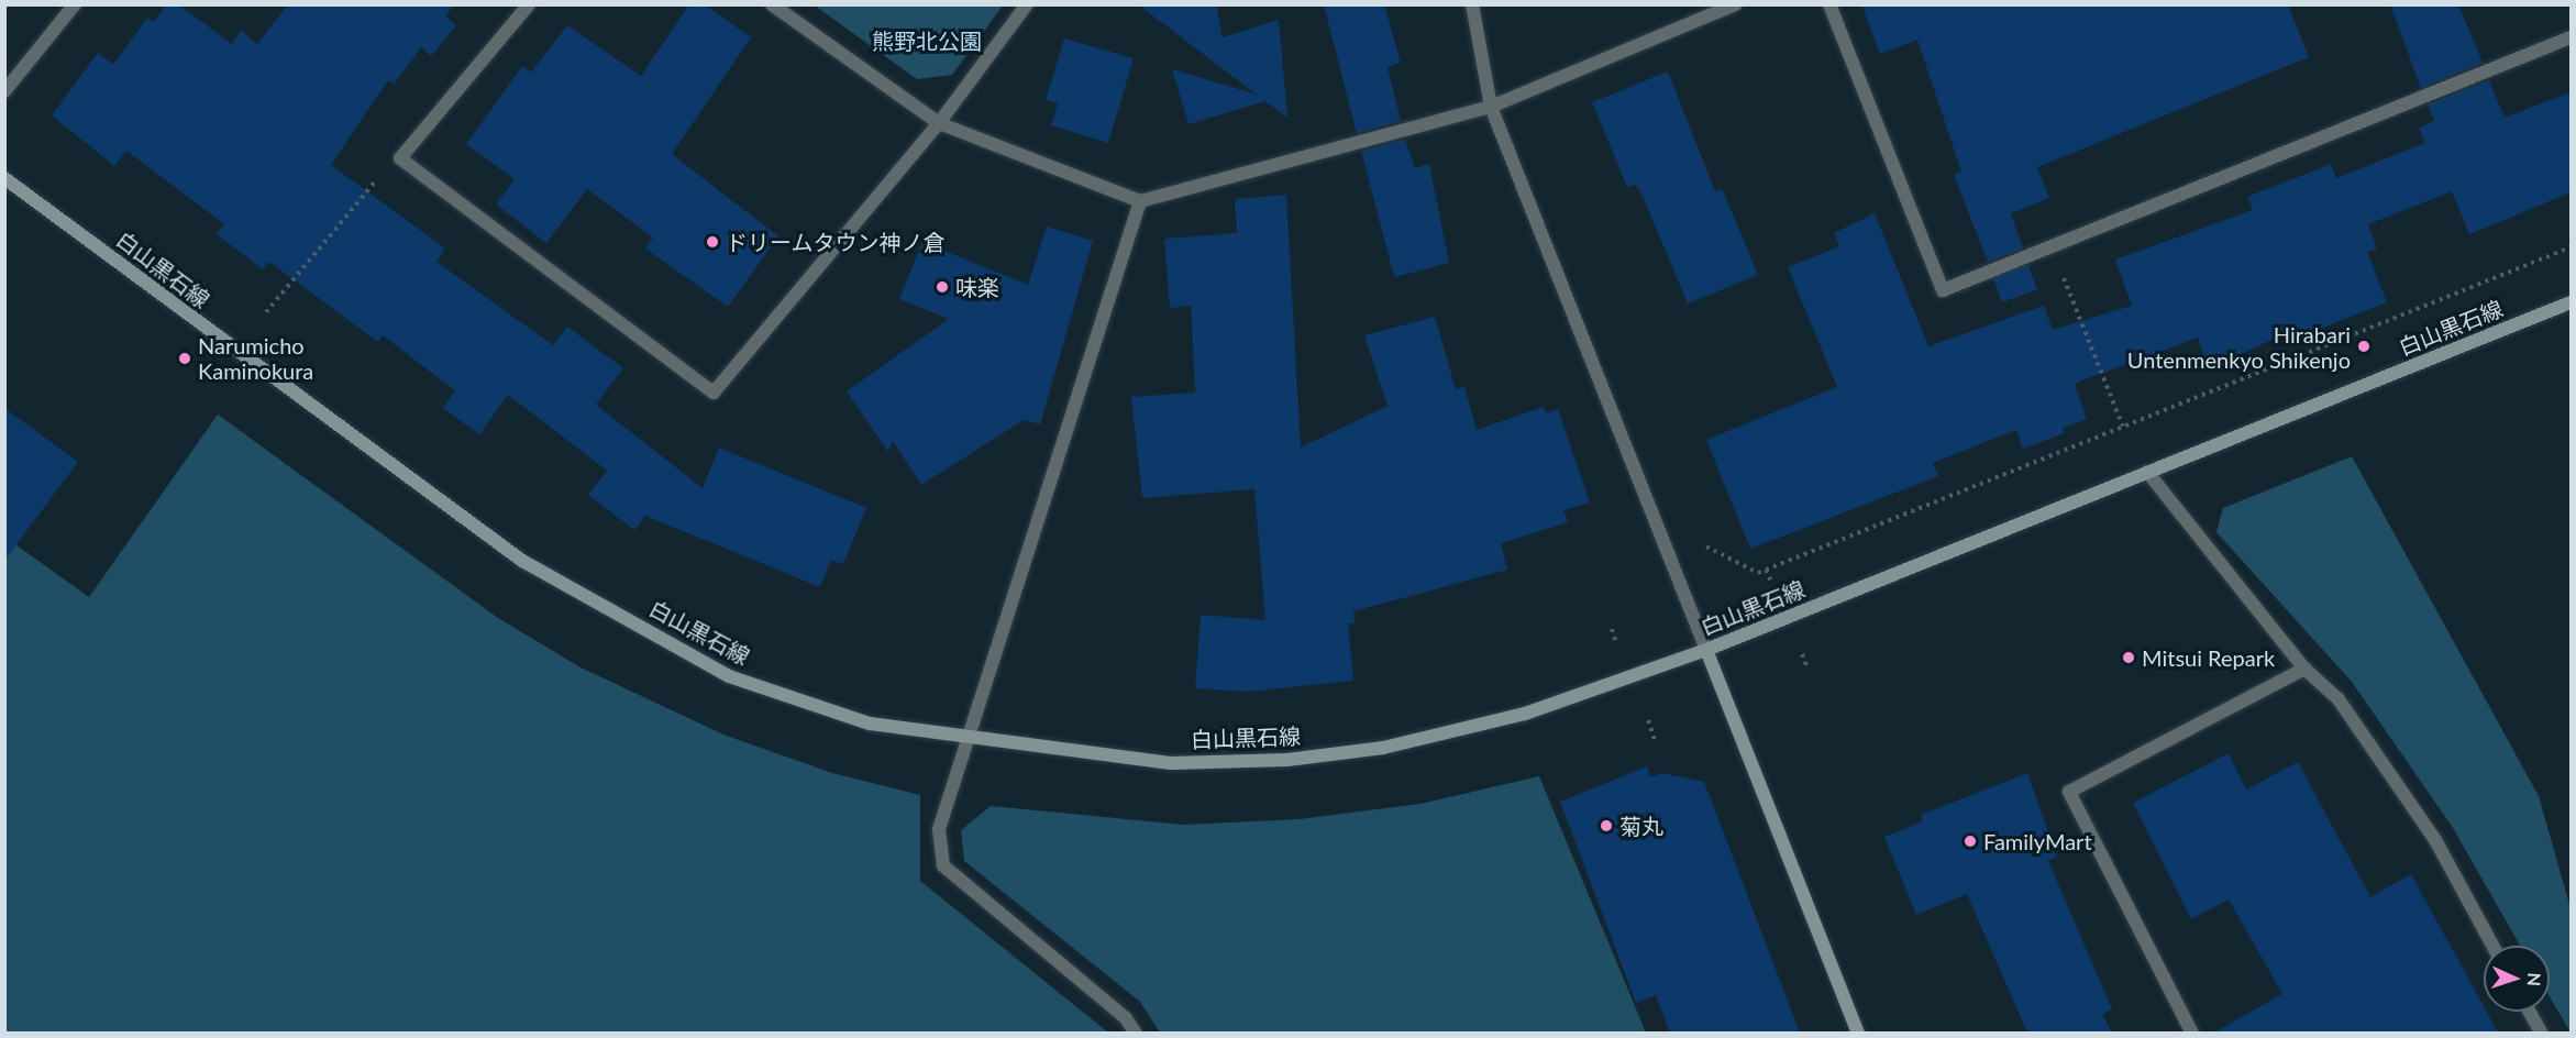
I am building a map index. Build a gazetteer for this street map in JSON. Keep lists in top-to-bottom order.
{
  "streets": {
    "street": ["白山黒石線"]
  },
  "parks": ["熊野北公園"],
  "places": [
    "ドリームタウン神ノ倉",
    "味楽",
    "Hirabari Untenmenkyo Shikenjo",
    "Narumicho Kaminokura",
    "Mitsui Repark",
    "菊丸",
    "FamilyMart"
  ],
  "north": "right"
}
